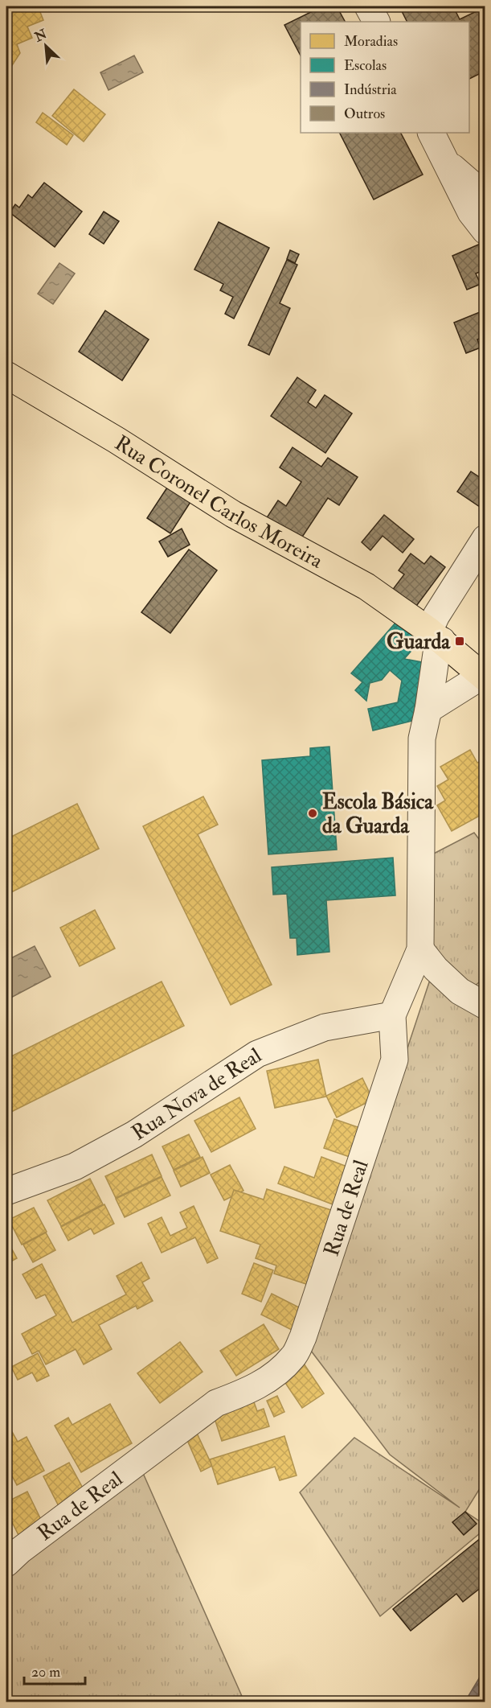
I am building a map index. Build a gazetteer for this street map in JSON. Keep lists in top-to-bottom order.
{
  "streets": {
    "main road": ["Rua Coronel Carlos Moreira"],
    "street": ["Rua Nova de Real", "Rua de Real"]
  },
  "crossings": [
    ["Rua Coronel Carlos Moreira", "Rua de Real"],
    ["Rua Nova de Real", "Rua de Real"]
  ],
  "places": {
    "transit": ["Guarda"],
    "other": ["Escola Básica da Guarda"]
  },
  "legend": [
    "Moradias",
    "Escolas",
    "Indústria",
    "Outros"
  ],
  "scale_bar": "20 m",
  "north": "top left"
}
